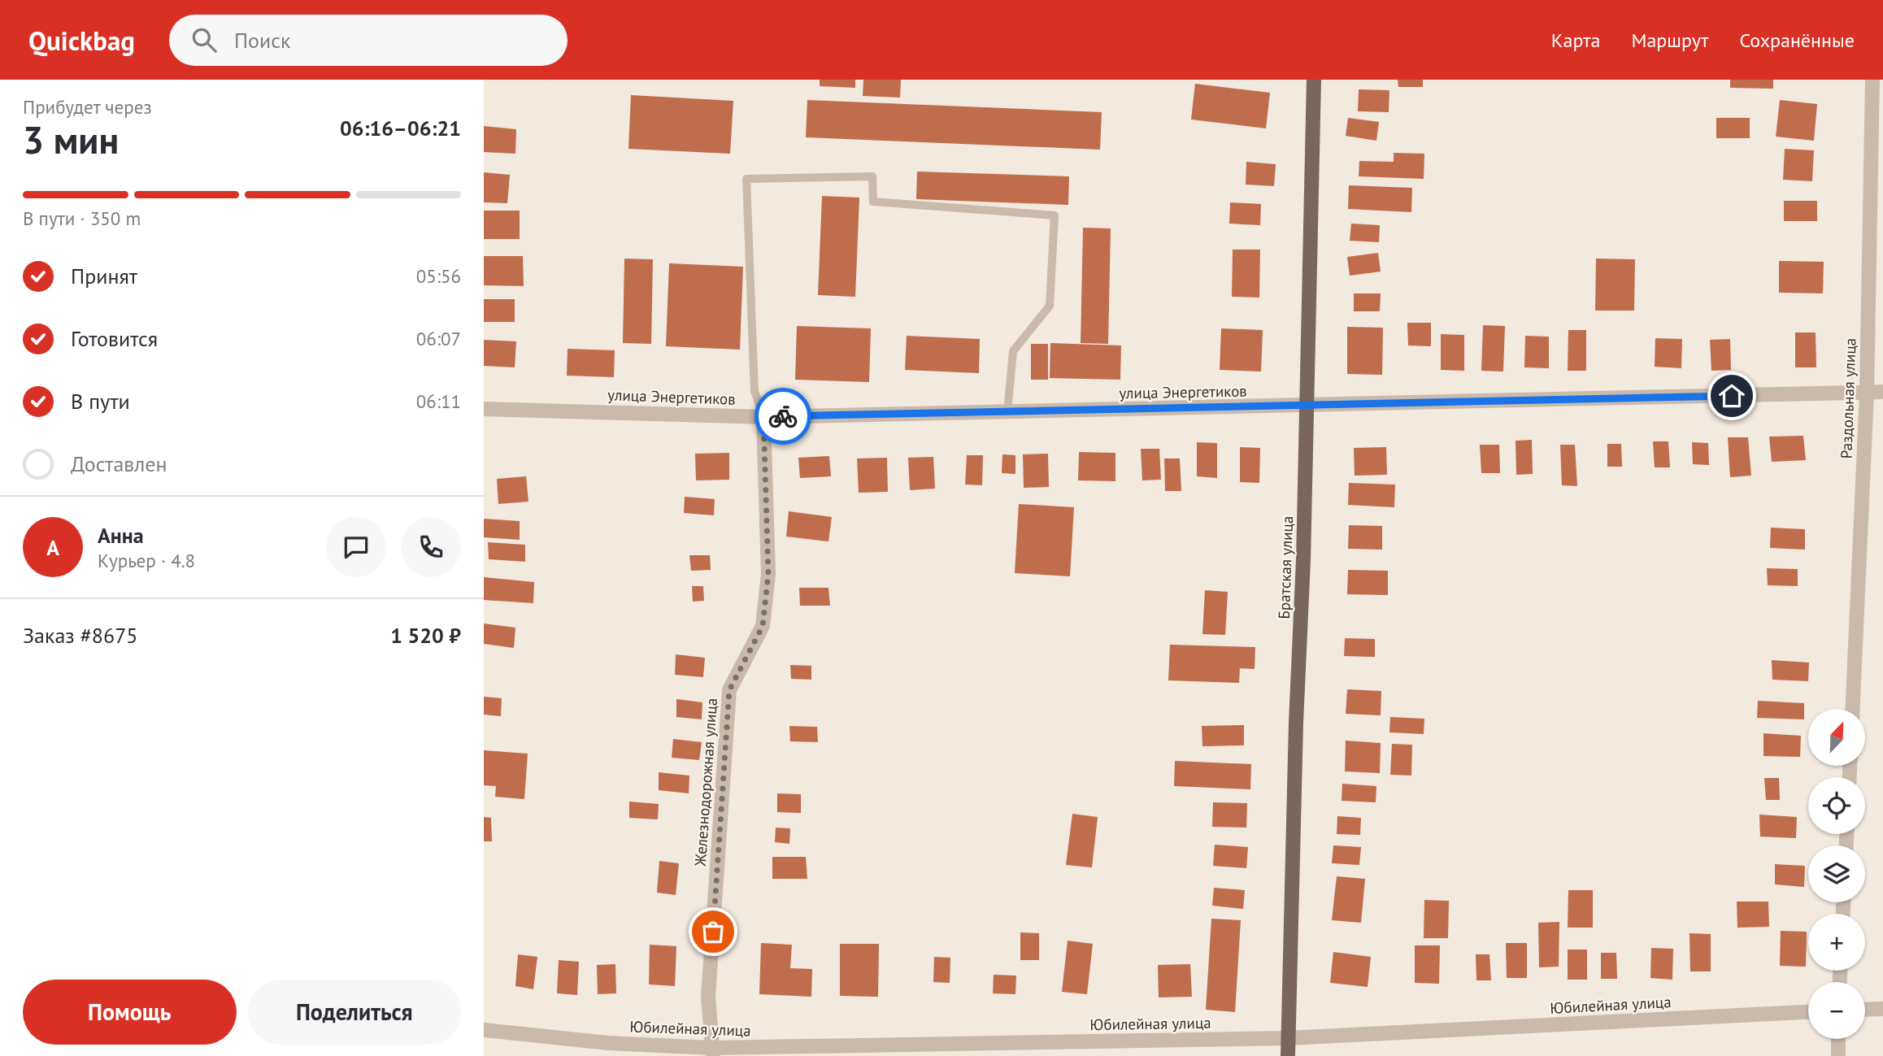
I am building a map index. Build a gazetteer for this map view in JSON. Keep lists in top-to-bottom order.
{
  "streets": {
    "main road": ["Братская улица"],
    "street": [
      "улица Энергетиков",
      "Раздольная улица",
      "Железнодорожная улица",
      "Юбилейная улица"
    ]
  },
  "crossings": [
    ["улица Энергетиков", "Раздольная улица"],
    ["улица Энергетиков", "Братская улица"],
    ["улица Энергетиков", "Железнодорожная улица"],
    ["Братская улица", "Юбилейная улица"],
    ["Железнодорожная улица", "Юбилейная улица"]
  ],
  "north": "top right",
  "page": {
    "header": "Quickbag",
    "search": "Поиск",
    "nav": ["Карта", "Маршрут", "Сохранённые"],
    "heading": ["3 мин", "Прибудет через", "06:16–06:21"],
    "panel": [
      "Анна",
      "Курьер · 4.8",
      "Заказ #8675",
      "1 520 ₽"
    ],
    "bar": "В пути · 350 m",
    "list": [
      ["Принят", "05:56"],
      ["Готовится", "06:07"],
      ["В пути", "06:11"],
      "Доставлен"
    ],
    "round": "А",
    "map_buttons": ["+", "−"],
    "buttons": ["Помощь", "Поделиться"]
  }
}
